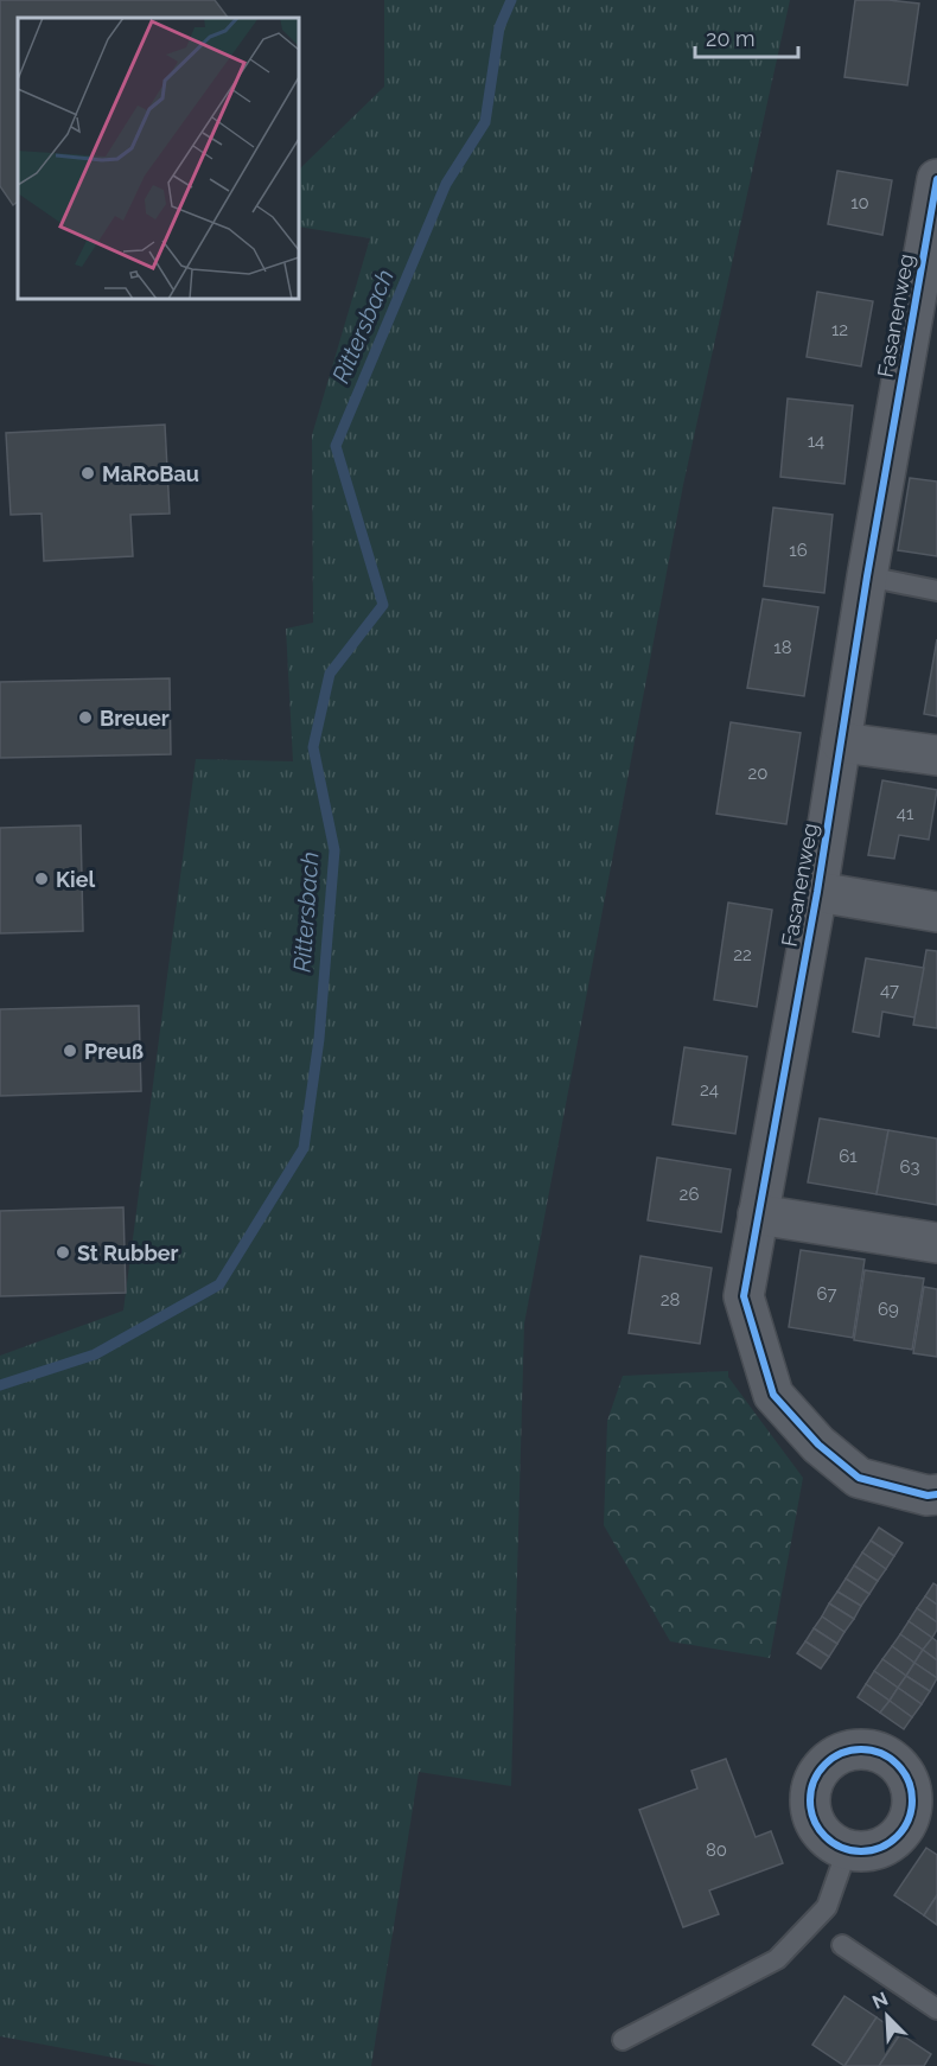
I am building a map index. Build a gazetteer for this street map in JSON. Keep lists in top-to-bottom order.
{
  "streets": {
    "street": ["Fasanenweg"]
  },
  "water": ["Rittersbach"],
  "places": [
    "MaRoBau",
    "Breuer",
    "Kiel",
    "Preuß",
    "St Rubber"
  ],
  "house_numbers": [
    "10",
    "12",
    "14",
    "16",
    "18",
    "20",
    "41",
    "22",
    "47",
    "24",
    "61",
    "63",
    "26",
    "67",
    "28",
    "69",
    "80"
  ],
  "scale_bar": "20 m",
  "north": "top left"
}
